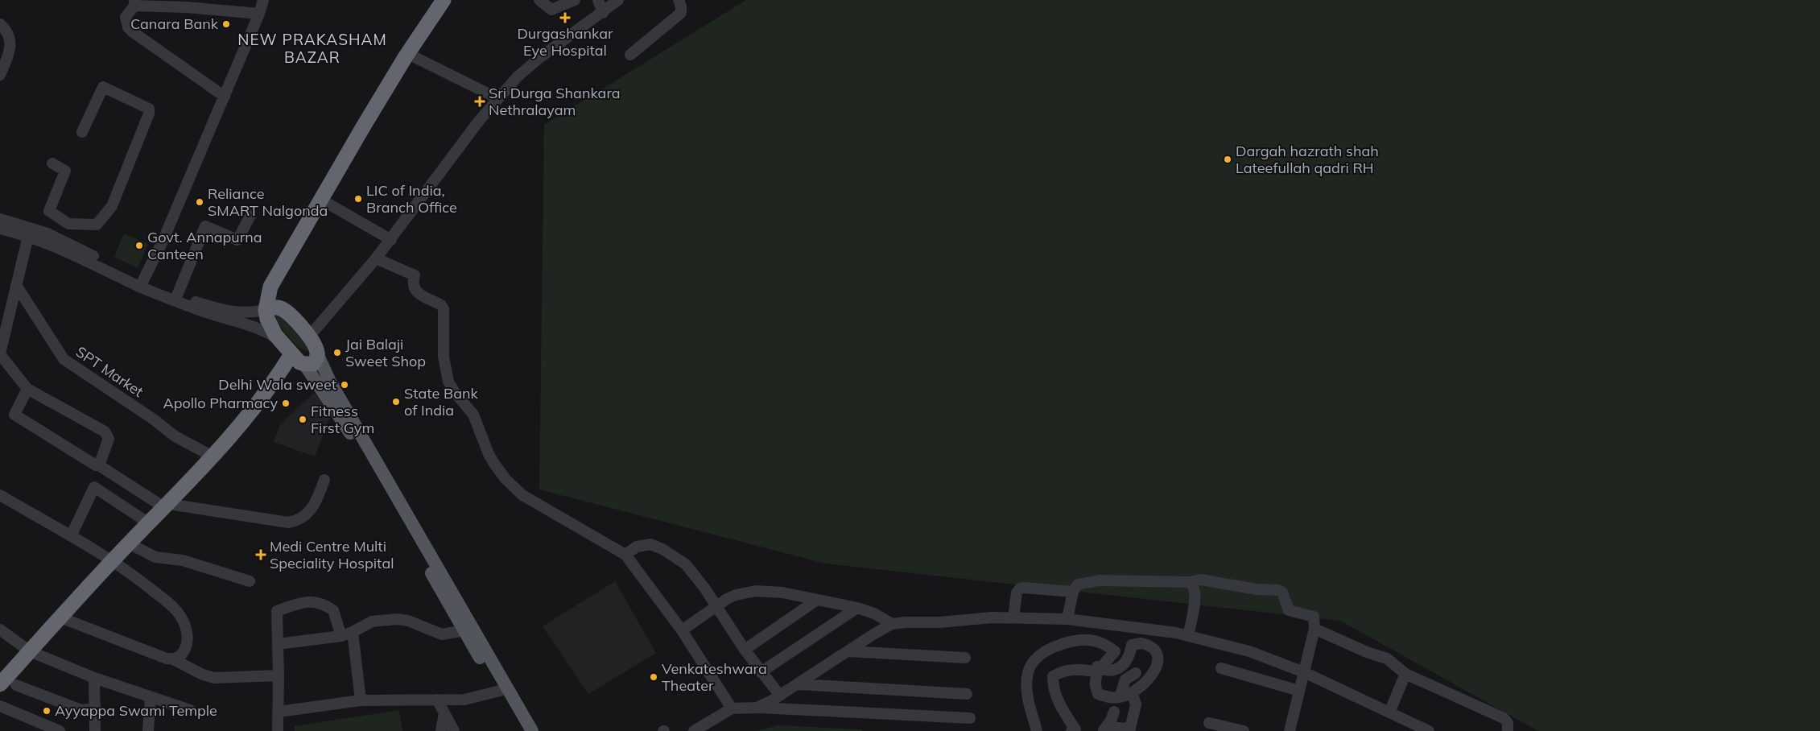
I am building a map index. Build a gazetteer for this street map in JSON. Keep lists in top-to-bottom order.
{
  "streets": {
    "street": ["SPT Market"]
  },
  "districts": ["NEW PRAKASHAM BAZAR"],
  "places": {
    "health": ["Durgashankar Eye Hospital", "Sri Durga Shankara Nethralayam", "Medi Centre Multi Speciality Hospital"],
    "other": [
      "Canara Bank",
      "Dargah hazrath shah Lateefullah qadri RH",
      "LIC of India, Branch Office",
      "Reliance SMART Nalgonda",
      "Govt. Annapurna Canteen",
      "Jai Balaji Sweet Shop",
      "Delhi Wala sweet",
      "State Bank of India",
      "Apollo Pharmacy",
      "Fitness First Gym",
      "Venkateshwara Theater",
      "Ayyappa Swami Temple"
    ]
  }
}
